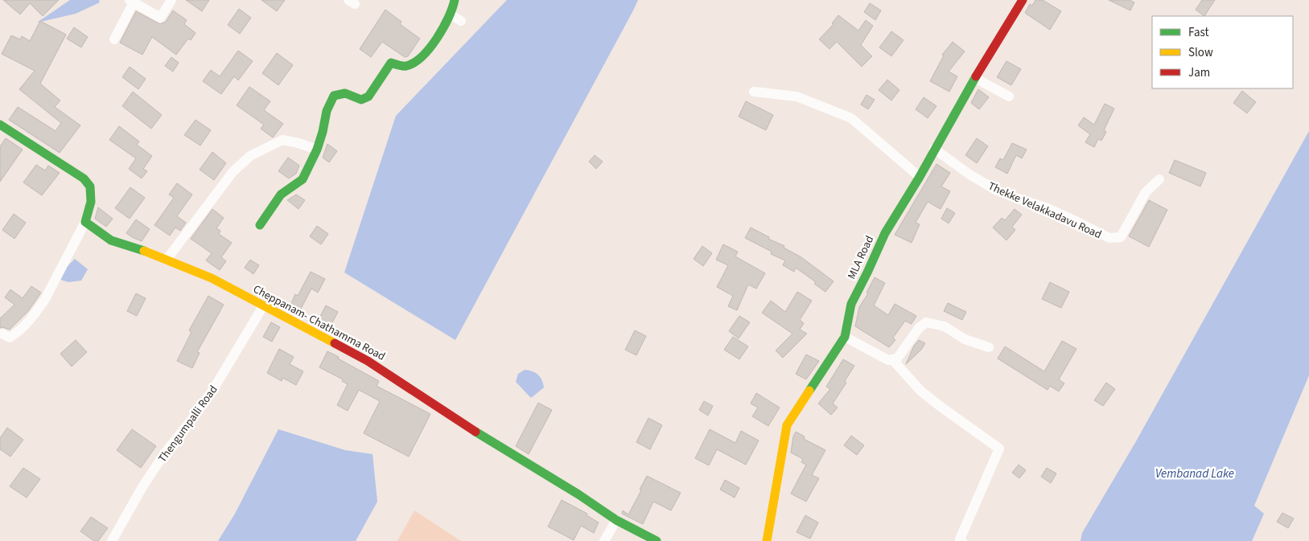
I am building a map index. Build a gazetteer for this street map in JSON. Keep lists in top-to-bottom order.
{
  "streets": {
    "street": [
      "Thekke Velakkadavu Road",
      "MLA Road",
      "Cheppanam- Chathamma Road",
      "Thengumpalli Road"
    ]
  },
  "crossings": [
    ["Thekke Velakkadavu Road", "MLA Road"],
    ["Cheppanam- Chathamma Road", "Thengumpalli Road"]
  ],
  "water": ["Vembanad Lake"],
  "legend": ["Fast", "Slow", "Jam"]
}
